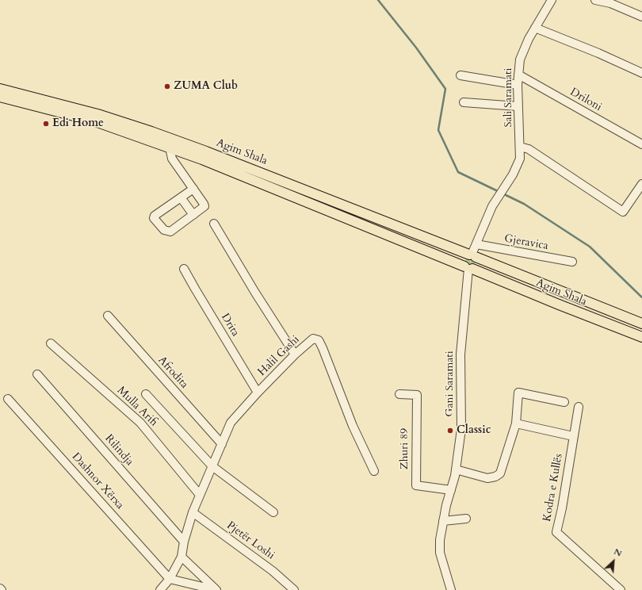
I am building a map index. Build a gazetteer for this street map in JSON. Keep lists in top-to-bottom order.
{
  "streets": {
    "main road": ["Agim Shala"],
    "street": [
      "Sali Saramati",
      "Driloni",
      "Gjeravica",
      "Drita",
      "Halil Gashi",
      "Afrodita",
      "Gani Saramati",
      "Mulla Arifi",
      "Zhuri 89",
      "Rilindja",
      "Dashnor Xërxa",
      "Kodra e Kullës",
      "Pjetër Loshi"
    ]
  },
  "crossings": [
    ["Sali Saramati", "Driloni"],
    ["Sali Saramati", "Agim Shala"],
    ["Sali Saramati", "Gjeravica"],
    ["Agim Shala", "Gani Saramati"],
    ["Drita", "Halil Gashi"],
    ["Halil Gashi", "Afrodita"],
    ["Halil Gashi", "Mulla Arifi"],
    ["Halil Gashi", "Rilindja"],
    ["Halil Gashi", "Dashnor Xërxa"],
    ["Halil Gashi", "Pjetër Loshi"],
    ["Gani Saramati", "Zhuri 89"]
  ],
  "places": ["ZUMA Club", "Edi Home", "Classic"],
  "north": "top right"
}
